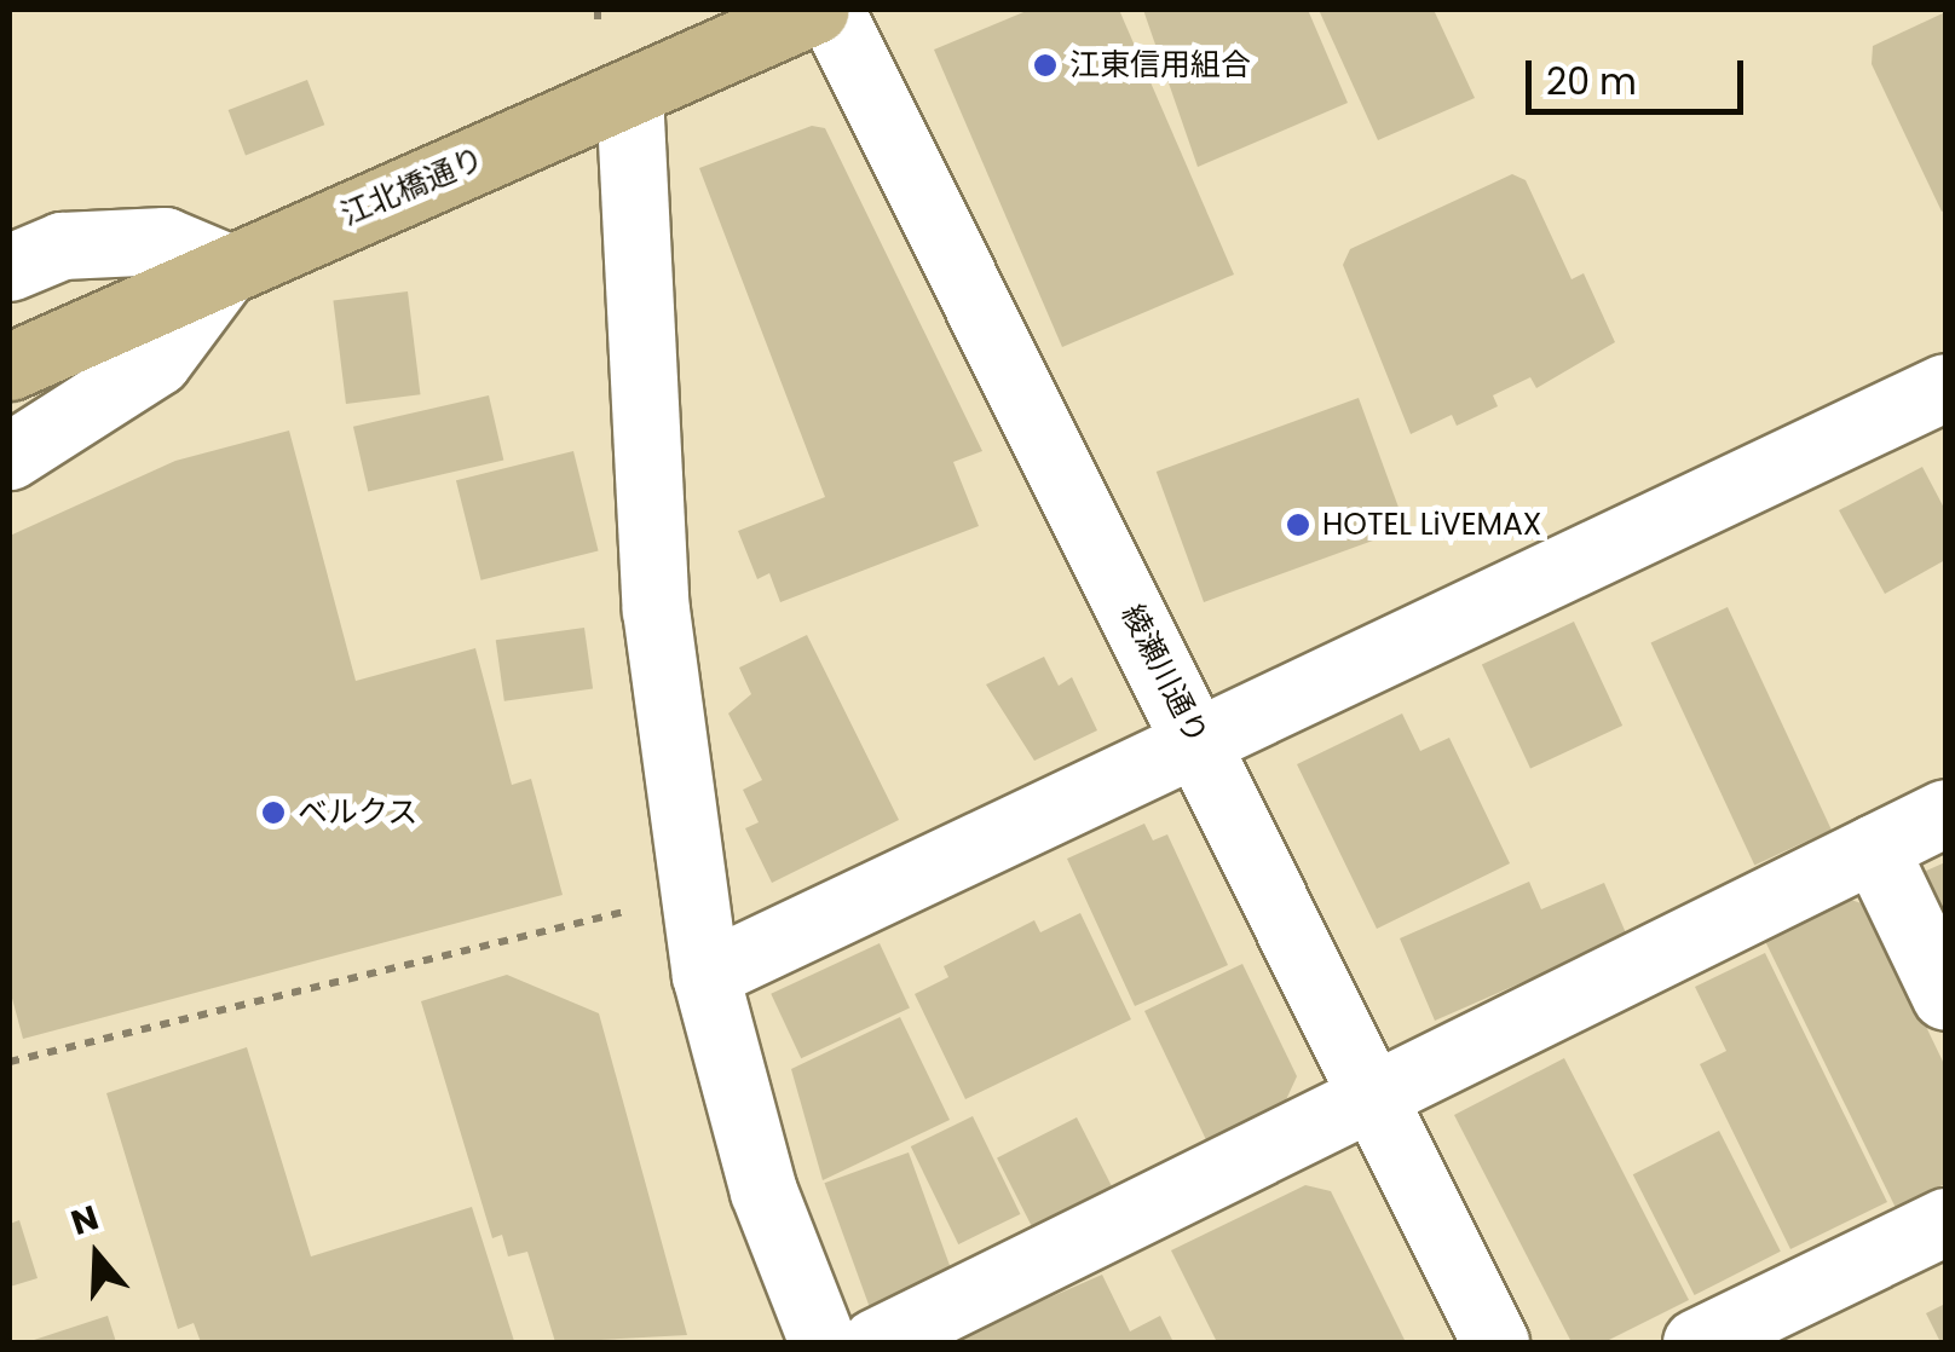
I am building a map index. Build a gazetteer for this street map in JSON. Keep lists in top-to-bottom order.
{
  "streets": {
    "main road": ["江北橋通り"],
    "street": ["綾瀬川通り"]
  },
  "places": ["江東信用組合", "HOTEL LiVEMAX", "ベルクス"],
  "scale_bar": "20 m",
  "north": "top"
}
